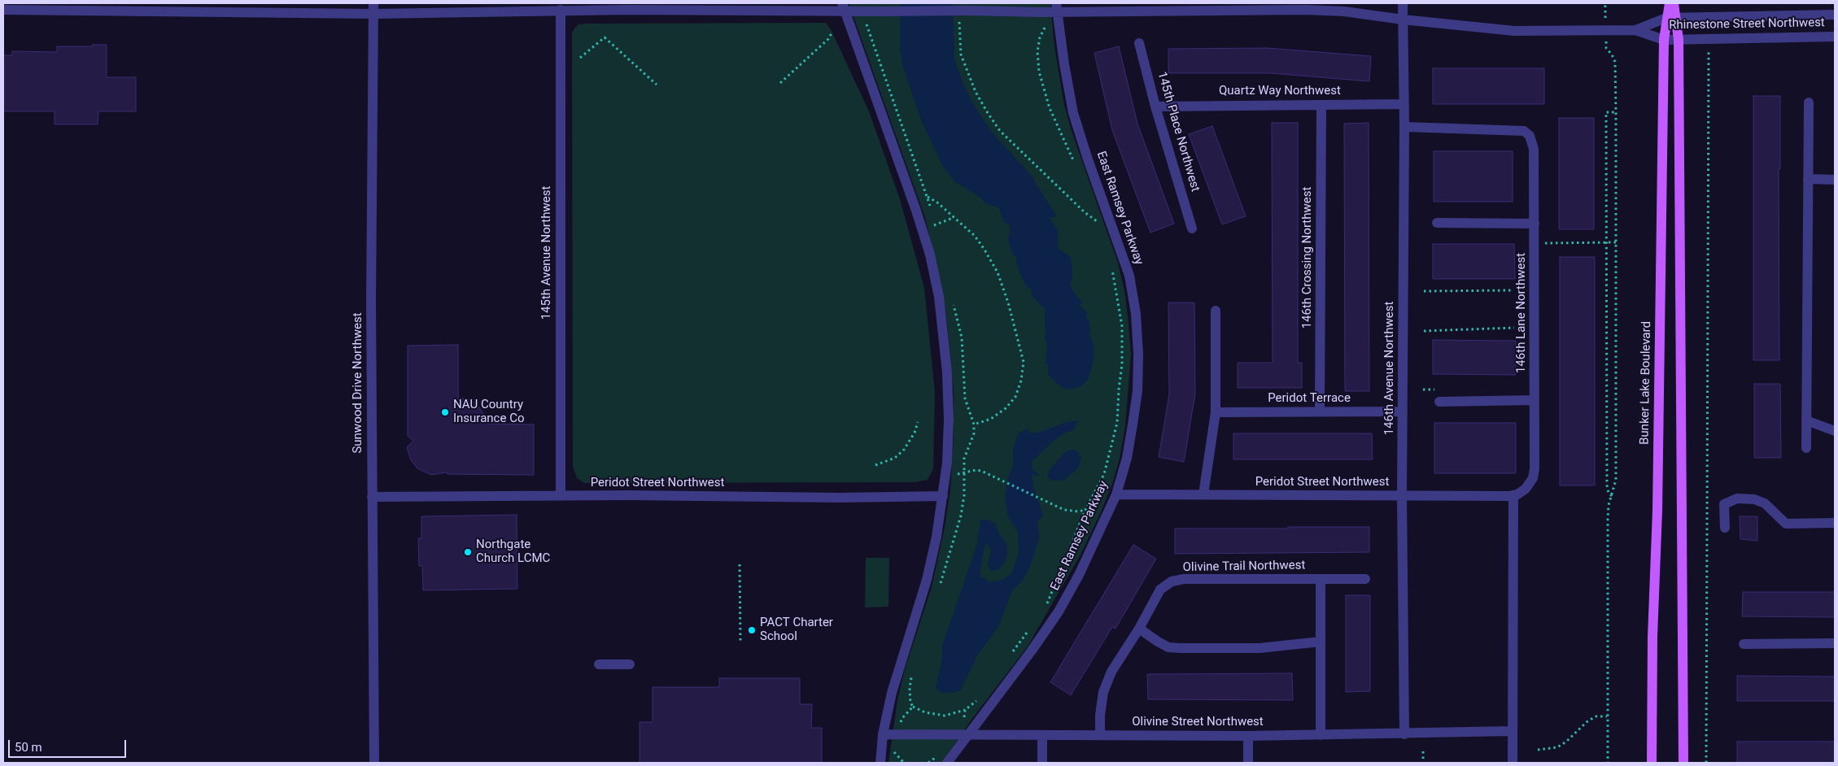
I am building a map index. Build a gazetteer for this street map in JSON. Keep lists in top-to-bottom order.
{
  "streets": {
    "main road": ["Bunker Lake Boulevard"],
    "street": [
      "Rhinestone Street Northwest",
      "Quartz Way Northwest",
      "145th Place Northwest",
      "East Ramsey Parkway",
      "145th Avenue Northwest",
      "146th Crossing Northwest",
      "146th Lane Northwest",
      "146th Avenue Northwest",
      "Sunwood Drive Northwest",
      "Peridot Terrace",
      "Peridot Street Northwest",
      "Olivine Trail Northwest",
      "Olivine Street Northwest"
    ]
  },
  "crossings": [
    ["Rhinestone Street Northwest", "East Ramsey Parkway"],
    ["Rhinestone Street Northwest", "145th Avenue Northwest"],
    ["Rhinestone Street Northwest", "146th Avenue Northwest"],
    ["Rhinestone Street Northwest", "Sunwood Drive Northwest"],
    ["Rhinestone Street Northwest", "Bunker Lake Boulevard"],
    ["Quartz Way Northwest", "145th Place Northwest"],
    ["Quartz Way Northwest", "146th Crossing Northwest"],
    ["Quartz Way Northwest", "146th Avenue Northwest"],
    ["East Ramsey Parkway", "Peridot Street Northwest"],
    ["East Ramsey Parkway", "Olivine Street Northwest"],
    ["145th Avenue Northwest", "Peridot Street Northwest"],
    ["146th Crossing Northwest", "Peridot Terrace"],
    ["146th Lane Northwest", "146th Avenue Northwest"],
    ["146th Lane Northwest", "Peridot Street Northwest"],
    ["146th Avenue Northwest", "Peridot Terrace"],
    ["146th Avenue Northwest", "Peridot Street Northwest"],
    ["146th Avenue Northwest", "Olivine Street Northwest"],
    ["Sunwood Drive Northwest", "Peridot Street Northwest"],
    ["Olivine Trail Northwest", "Olivine Street Northwest"]
  ],
  "places": ["NAU Country Insurance Co", "Northgate Church LCMC", "PACT Charter School"],
  "scale_bar": "50 m"
}
